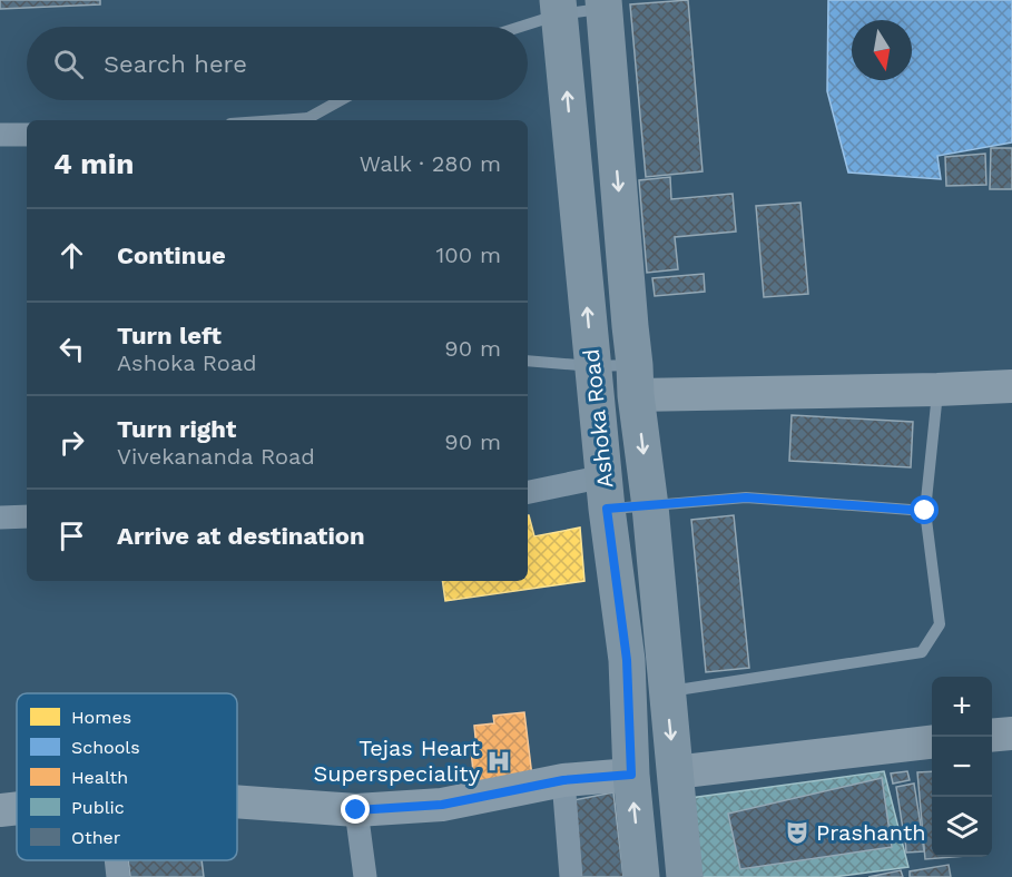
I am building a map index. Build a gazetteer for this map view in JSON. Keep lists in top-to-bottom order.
{
  "streets": {
    "main road": ["Ashoka Road"]
  },
  "places": {
    "hospital": ["Tejas Heart Superspeciality"],
    "theatre": ["Prashanth"]
  },
  "legend": [
    "Homes",
    "Schools",
    "Health",
    "Public",
    "Other"
  ],
  "north": "bottom",
  "page": {
    "search": "Search here",
    "heading": ["4 min", "Walk · 280 m"],
    "list": [
      ["Continue", "100 m"],
      ["Turn left", "Ashoka Road", "90 m"],
      ["Turn right", "Vivekananda Road", "90 m"],
      "Arrive at destination"
    ],
    "map_buttons": ["+", "−"]
  }
}
